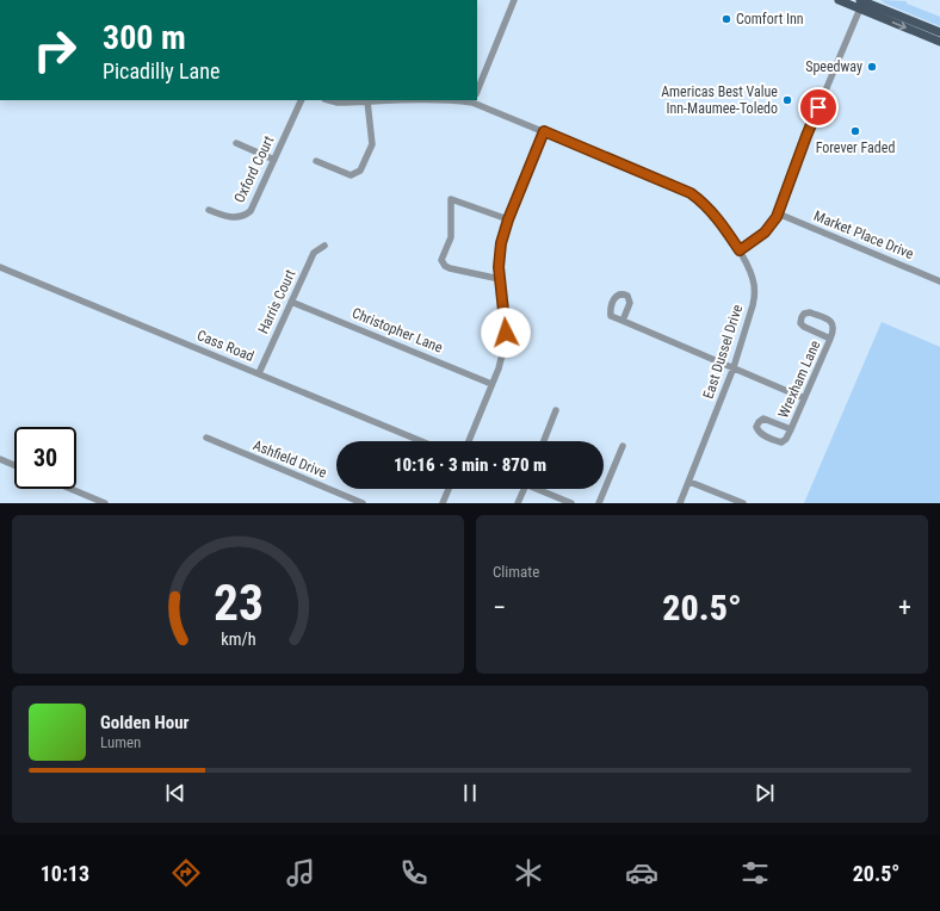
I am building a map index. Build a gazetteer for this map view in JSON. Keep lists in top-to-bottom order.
{
  "streets": {
    "street": [
      "Oxford Court",
      "Market Place Drive",
      "Harris Court",
      "Christopher Lane",
      "Cass Road",
      "East Dussel Drive",
      "Wrexham Lane",
      "Ashfield Drive"
    ]
  },
  "crossings": [
    ["Harris Court", "Christopher Lane"],
    ["Harris Court", "Cass Road"]
  ],
  "places": [
    "Comfort Inn",
    "Speedway",
    "Americas Best Value Inn-Maumee-Toledo",
    "Forever Faded"
  ],
  "page": {
    "turn": ["300 m", "Picadilly Lane"],
    "limit": "30",
    "trip": "10:16 · 3 min · 870 m",
    "tile": "Climate",
    "heat": ["−", "20.5°", "+"],
    "song": ["Golden Hour", "Lumen"],
    "tabs": ["10:13", "20.5°"],
    "gauge": ["23", "km/h"]
  }
}
